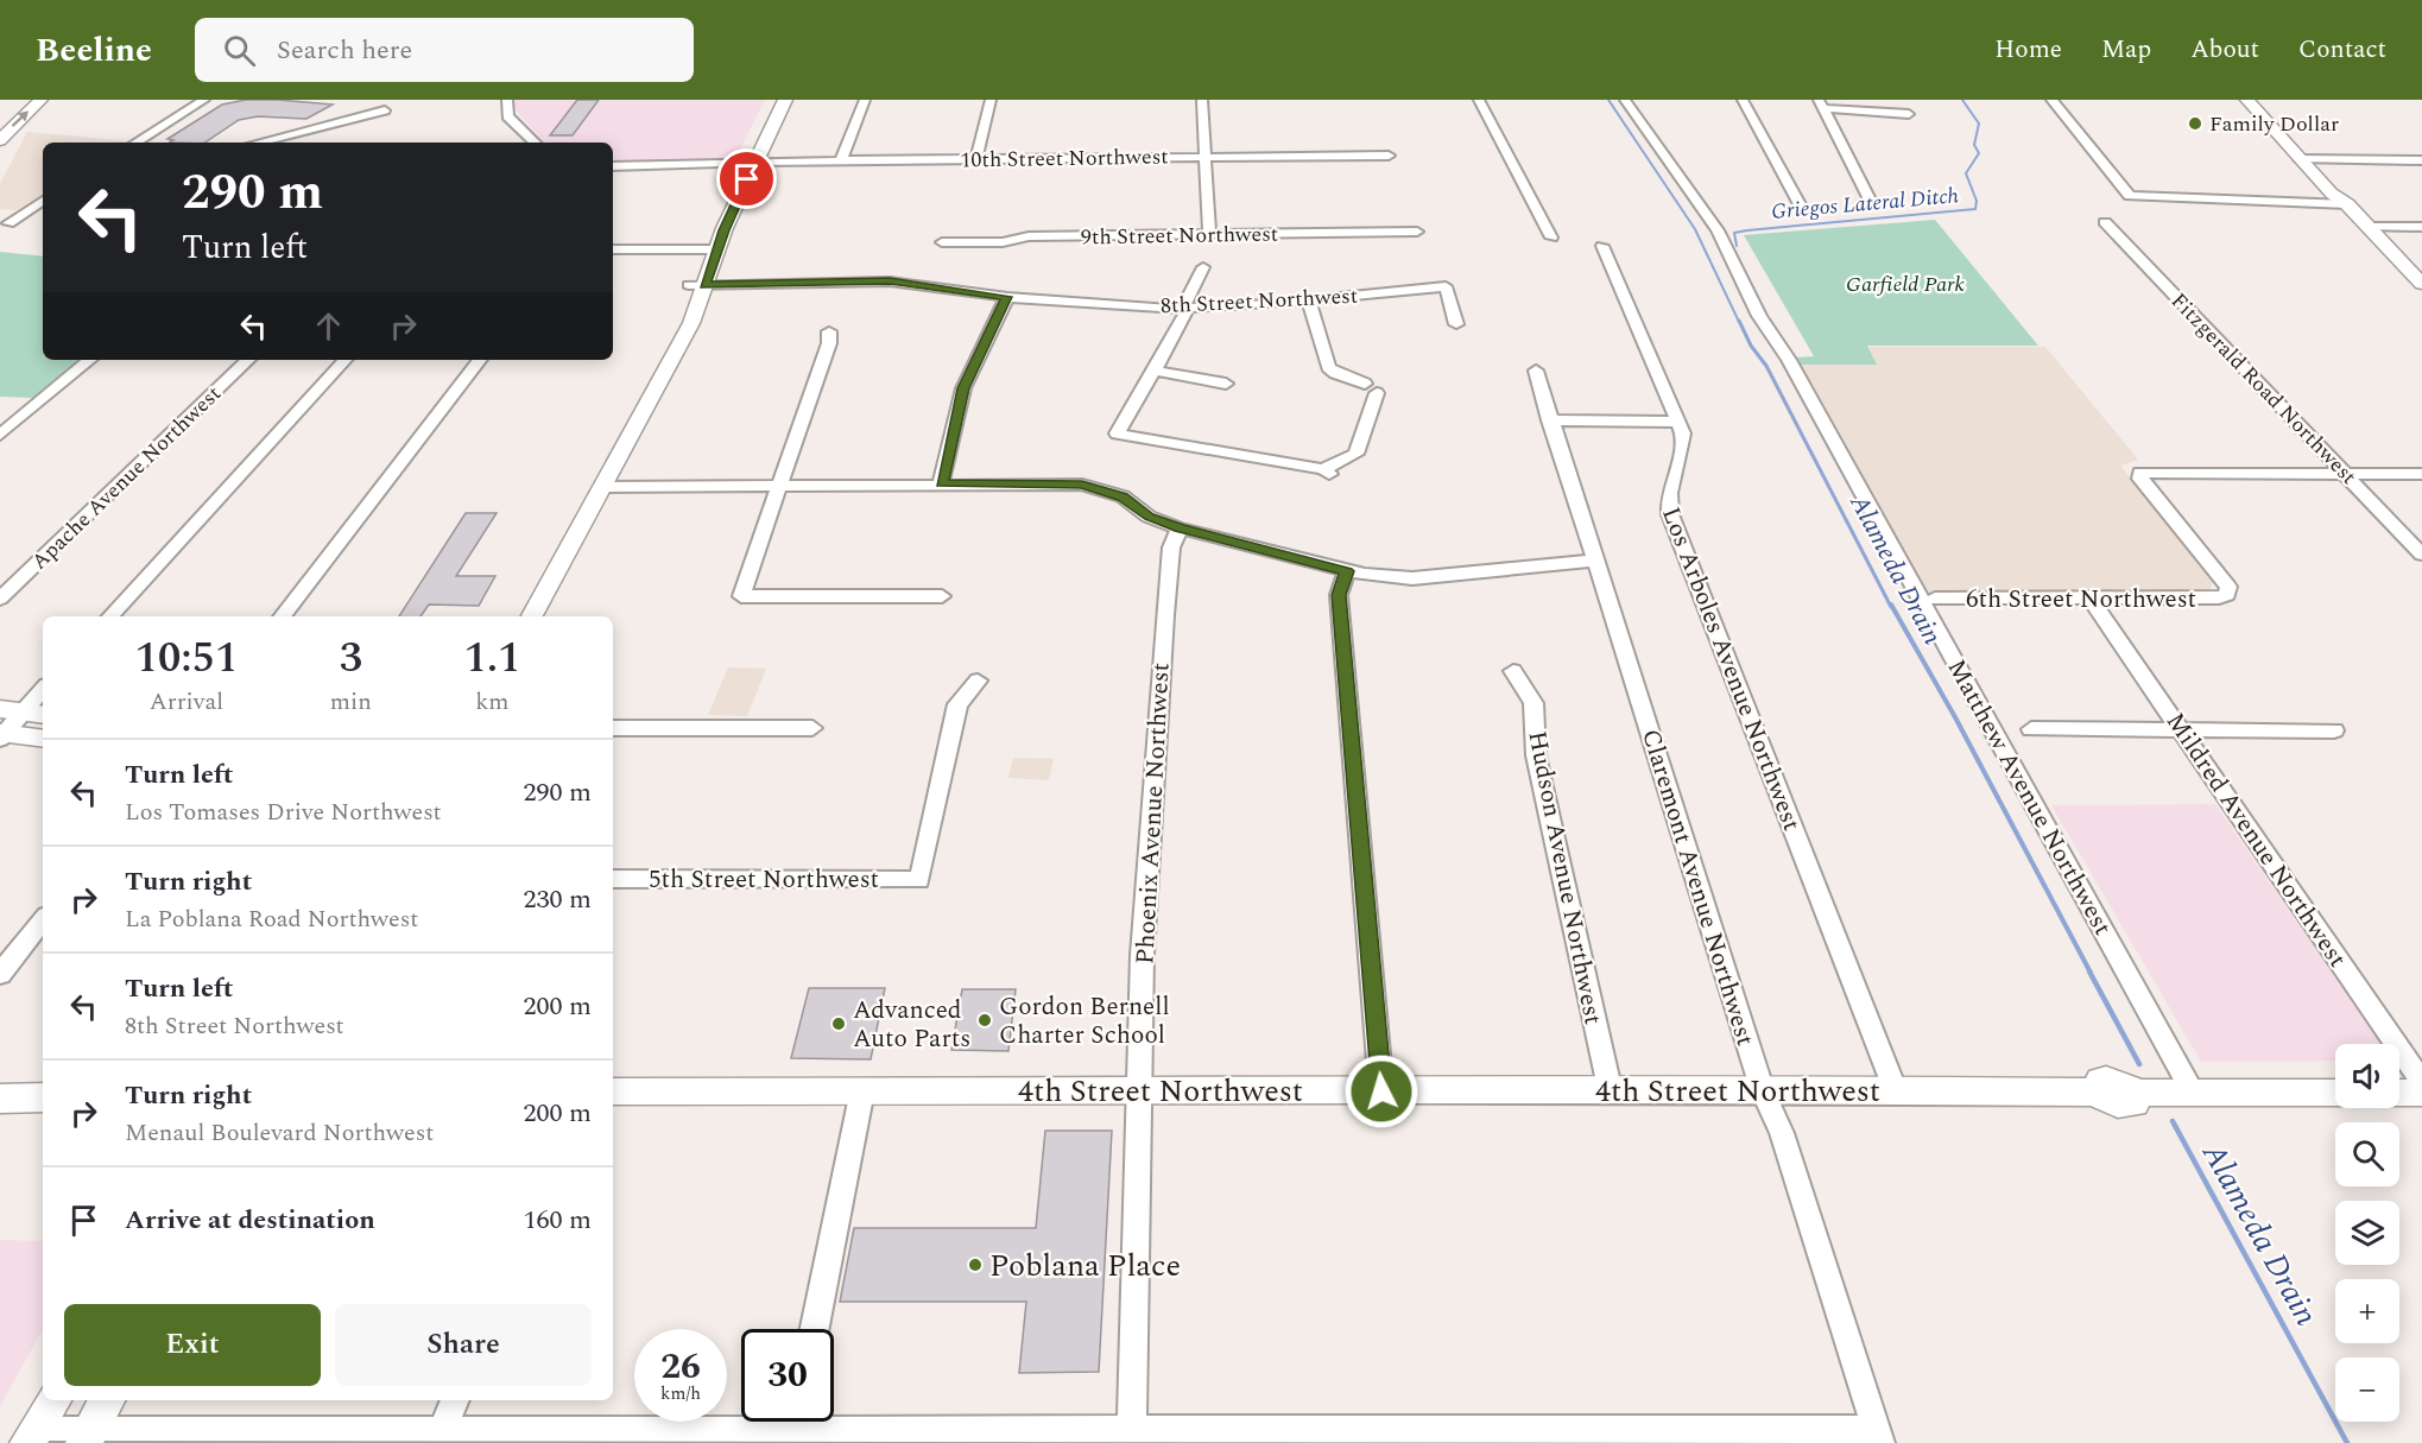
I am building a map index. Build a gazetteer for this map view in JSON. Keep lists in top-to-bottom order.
{
  "streets": {
    "main road": ["4th Street Northwest"],
    "street": [
      "10th Street Northwest",
      "9th Street Northwest",
      "8th Street Northwest",
      "Fitzgerald Road Northwest",
      "Apache Avenue Northwest",
      "6th Street Northwest",
      "Los Arboles Avenue Northwest",
      "Matthew Avenue Northwest",
      "Phoenix Avenue Northwest",
      "Mildred Avenue Northwest",
      "Hudson Avenue Northwest",
      "5th Street Northwest",
      "Claremont Avenue Northwest"
    ]
  },
  "crossings": [
    ["Fitzgerald Road Northwest", "6th Street Northwest"],
    ["6th Street Northwest", "Mildred Avenue Northwest"],
    ["Los Arboles Avenue Northwest", "4th Street Northwest"],
    ["Matthew Avenue Northwest", "4th Street Northwest"],
    ["Phoenix Avenue Northwest", "4th Street Northwest"],
    ["Hudson Avenue Northwest", "4th Street Northwest"],
    ["Claremont Avenue Northwest", "4th Street Northwest"]
  ],
  "water": ["Griegos Lateral Ditch", "Alameda Drain"],
  "parks": ["Garfield Park"],
  "places": [
    "Family Dollar",
    "Gordon Bernell Charter School",
    "Advanced Auto Parts",
    "Poblana Place"
  ],
  "page": {
    "header": "Beeline",
    "search": "Search here",
    "nav": [
      "Home",
      "Map",
      "About",
      "Contact"
    ],
    "turn": ["290 m", "Turn left"],
    "eta": [
      "10:51",
      "Arrival",
      "3",
      "min",
      "1.1",
      "km"
    ],
    "list": [
      {
        "name": "Turn left",
        "note": "Los Tomases Drive Northwest",
        "value": "290 m"
      },
      {
        "name": "Turn right",
        "note": "La Poblana Road Northwest",
        "value": "230 m"
      },
      {
        "name": "Turn left",
        "note": "8th Street Northwest",
        "value": "200 m"
      },
      {
        "name": "Turn right",
        "note": "Menaul Boulevard Northwest",
        "value": "200 m"
      },
      {
        "name": "Arrive at destination",
        "value": "160 m"
      }
    ],
    "map_buttons": ["+", "−"],
    "buttons": ["Exit", "Share"],
    "speed": "26 km/h",
    "limit": "30"
  }
}
